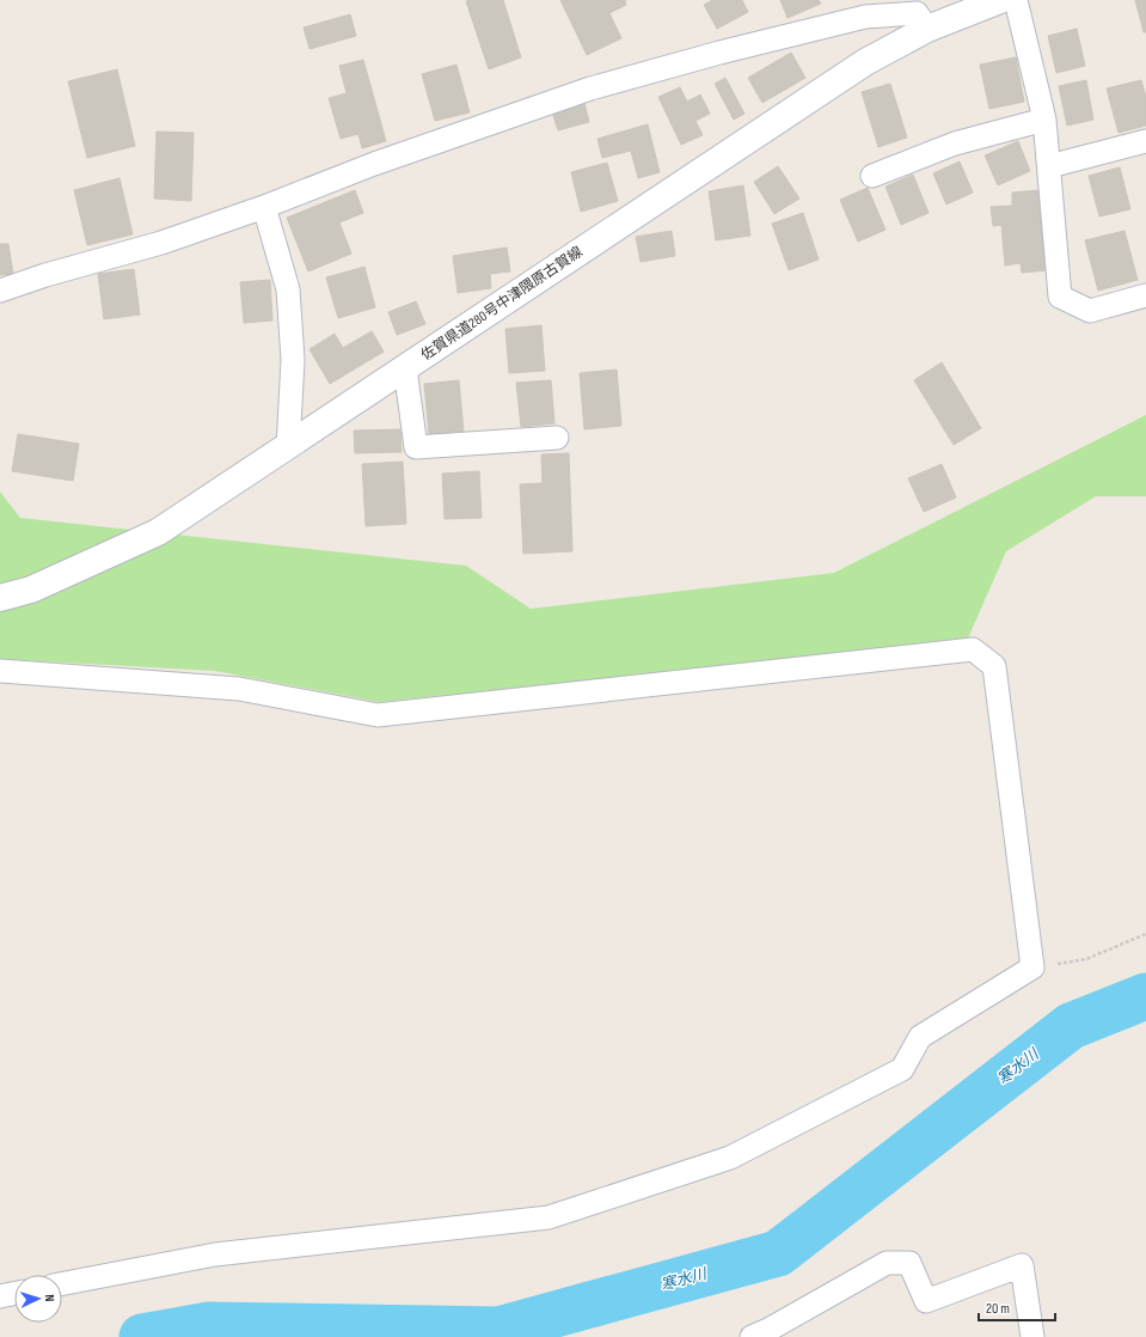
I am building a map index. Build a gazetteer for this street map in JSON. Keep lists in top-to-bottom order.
{
  "streets": {
    "main road": ["佐賀県道280号中津隈原古賀線"]
  },
  "water": ["寒水川"],
  "scale_bar": "20 m",
  "north": "right"
}
